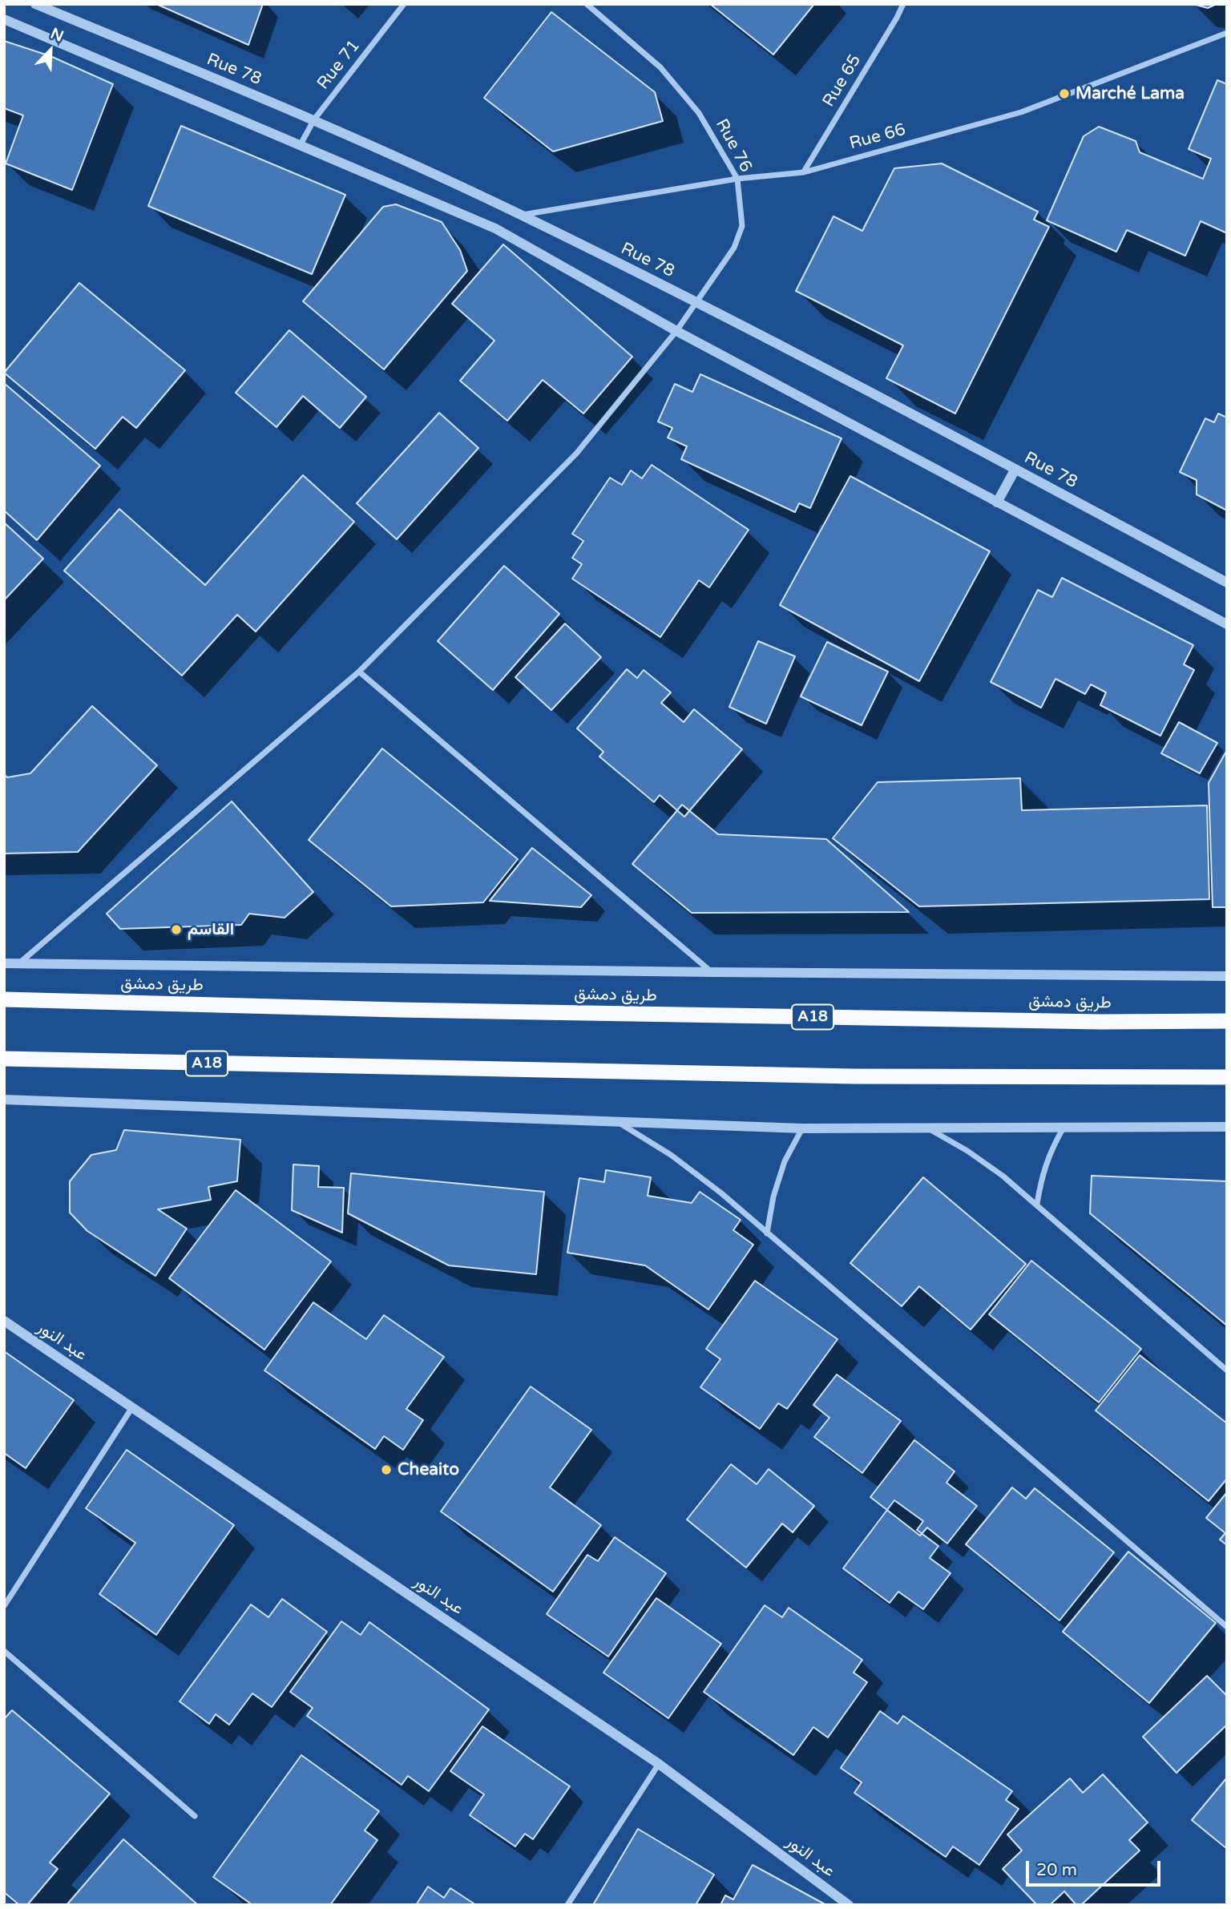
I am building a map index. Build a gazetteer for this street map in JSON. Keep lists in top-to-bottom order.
{
  "streets": {
    "highway": ["طريق دمشق", "A18"],
    "street": [
      "Rue 71",
      "Rue 78",
      "Rue 65",
      "Rue 66",
      "Rue 76",
      "عبد النور"
    ]
  },
  "crossings": [
    ["Rue 71", "Rue 78"],
    ["Rue 78", "Rue 66"],
    ["Rue 78", "Rue 76"],
    ["Rue 65", "Rue 66"],
    ["Rue 66", "Rue 76"]
  ],
  "places": ["Marché Lama", "القاسم", "Cheaito"],
  "scale_bar": "20 m",
  "north": "top right"
}
